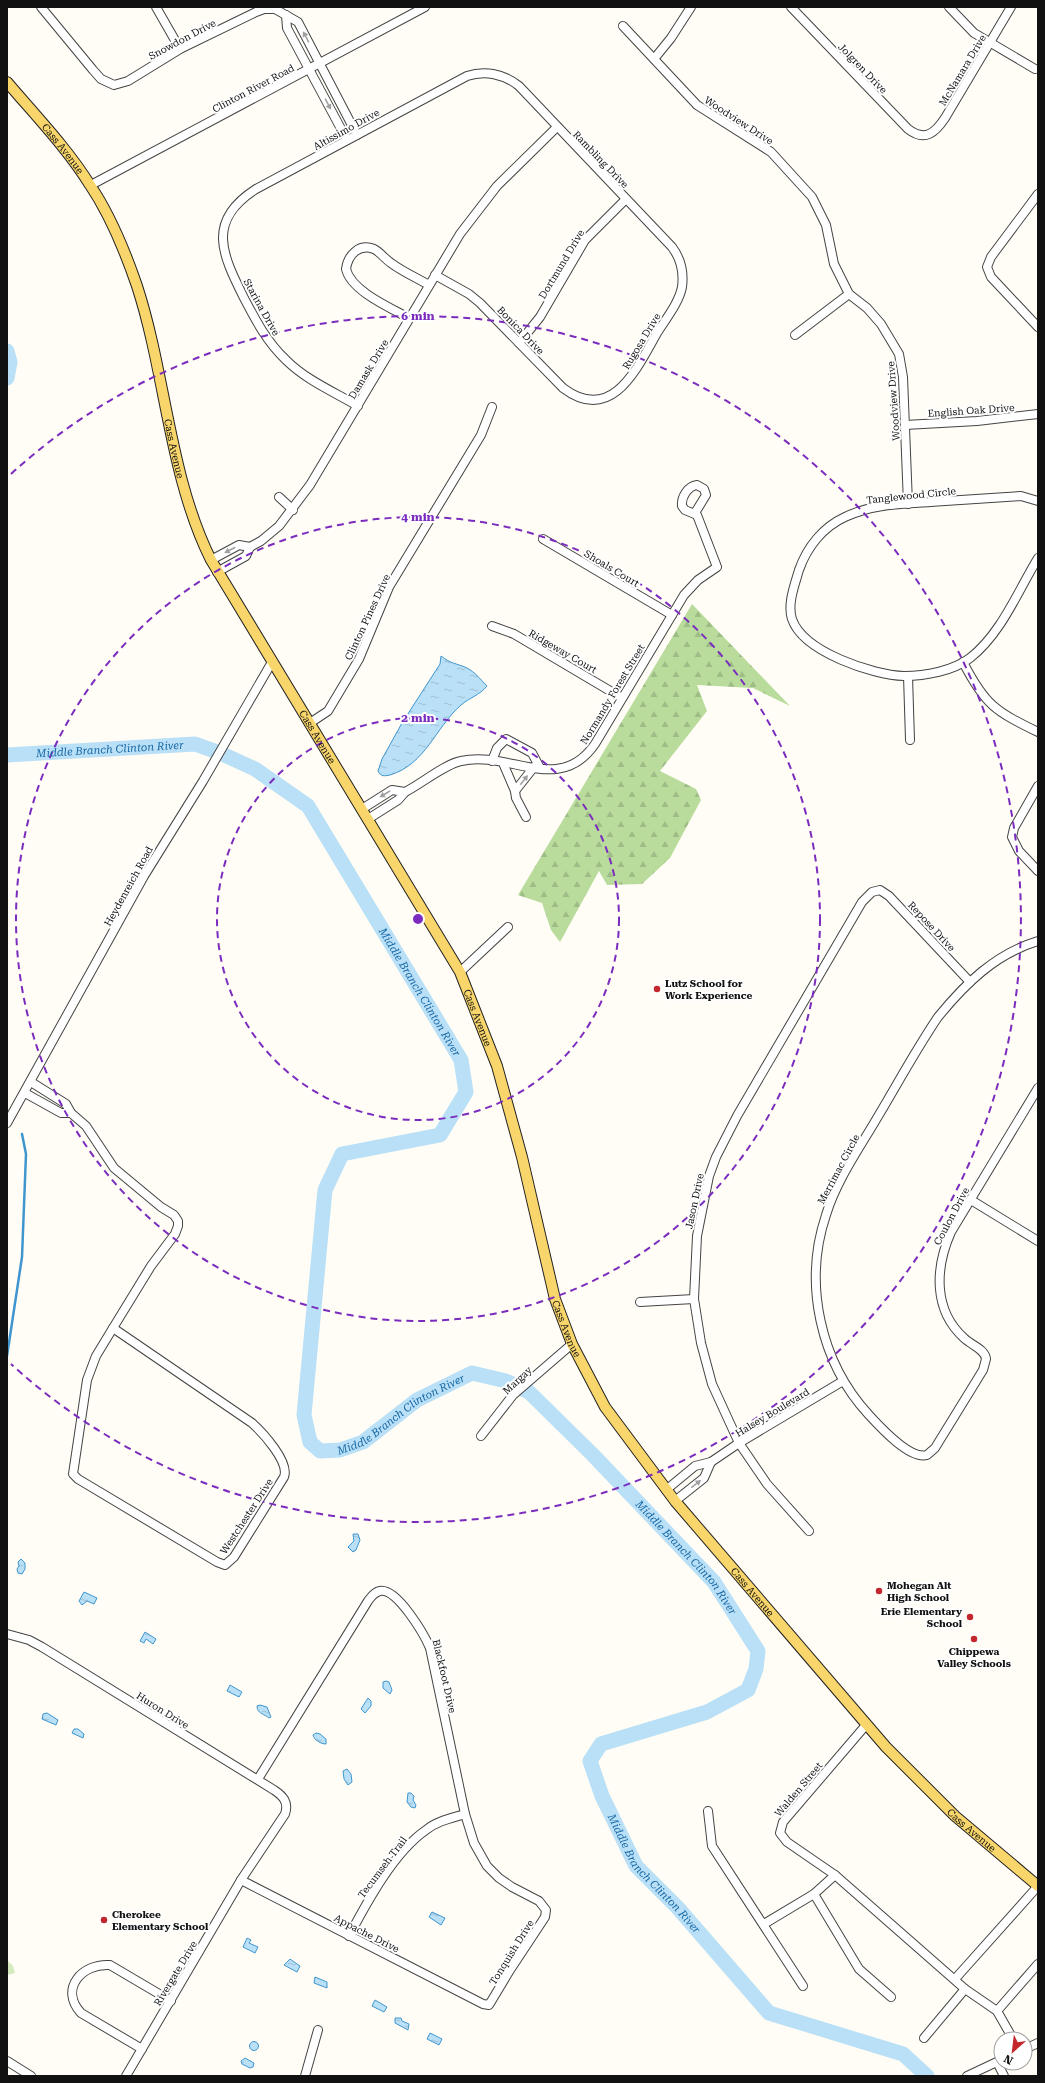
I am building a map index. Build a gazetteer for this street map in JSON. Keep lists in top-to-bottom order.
{
  "streets": {
    "main road": ["Cass Avenue"],
    "street": [
      "Snowdon Drive",
      "Jolgren Drive",
      "McNamara Drive",
      "Clinton River Road",
      "Woodview Drive",
      "Altissimo Drive",
      "Rambling Drive",
      "Dortmund Drive",
      "Starina Drive",
      "Bonica Drive",
      "Rugosa Drive",
      "Damask Drive",
      "English Oak Drive",
      "Tanglewood Circle",
      "Shoals Court",
      "Clinton Pines Drive",
      "Ridgeway Court",
      "Normandy Forest Street",
      "Heydenreich Road",
      "Repose Drive",
      "Merrimac Circle",
      "Jason Drive",
      "Coulon Drive",
      "Margay",
      "Halsey Boulevard",
      "Westchester Drive",
      "Blackfoot Drive",
      "Huron Drive",
      "Walden Street",
      "Tecumseh Trail",
      "Appache Drive",
      "Tonquish Drive",
      "Rivergate Drive"
    ]
  },
  "crossings": [
    ["Snowdon Drive", "Clinton River Road"],
    ["Snowdon Drive", "Altissimo Drive"],
    ["Jolgren Drive", "McNamara Drive"],
    ["Clinton River Road", "Cass Avenue"],
    ["Woodview Drive", "English Oak Drive"],
    ["Woodview Drive", "Tanglewood Circle"],
    ["Altissimo Drive", "Rambling Drive"],
    ["Altissimo Drive", "Starina Drive"],
    ["Cass Avenue", "Damask Drive"],
    ["Cass Avenue", "Clinton Pines Drive"],
    ["Cass Avenue", "Normandy Forest Street"],
    ["Cass Avenue", "Heydenreich Road"],
    ["Cass Avenue", "Margay"],
    ["Cass Avenue", "Halsey Boulevard"],
    ["Cass Avenue", "Walden Street"],
    ["Rambling Drive", "Dortmund Drive"],
    ["Rambling Drive", "Rugosa Drive"],
    ["Rambling Drive", "Damask Drive"],
    ["Dortmund Drive", "Bonica Drive"],
    ["Starina Drive", "Damask Drive"],
    ["Bonica Drive", "Rugosa Drive"],
    ["Bonica Drive", "Damask Drive"],
    ["Shoals Court", "Normandy Forest Street"],
    ["Ridgeway Court", "Normandy Forest Street"],
    ["Heydenreich Road", "Westchester Drive"],
    ["Repose Drive", "Merrimac Circle"],
    ["Repose Drive", "Jason Drive"],
    ["Merrimac Circle", "Coulon Drive"],
    ["Merrimac Circle", "Halsey Boulevard"],
    ["Jason Drive", "Halsey Boulevard"],
    ["Blackfoot Drive", "Huron Drive"],
    ["Blackfoot Drive", "Tecumseh Trail"],
    ["Blackfoot Drive", "Tonquish Drive"],
    ["Huron Drive", "Rivergate Drive"],
    ["Tecumseh Trail", "Appache Drive"],
    ["Appache Drive", "Tonquish Drive"],
    ["Appache Drive", "Rivergate Drive"]
  ],
  "water": ["Middle Branch Clinton River"],
  "places": [
    "Lutz School for Work Experience",
    "Mohegan Alt High School",
    "Erie Elementary School",
    "Chippewa Valley Schools",
    "Cherokee Elementary School"
  ],
  "north": "bottom left",
  "rings": ["6 min", "4 min", "2 min"]
}
